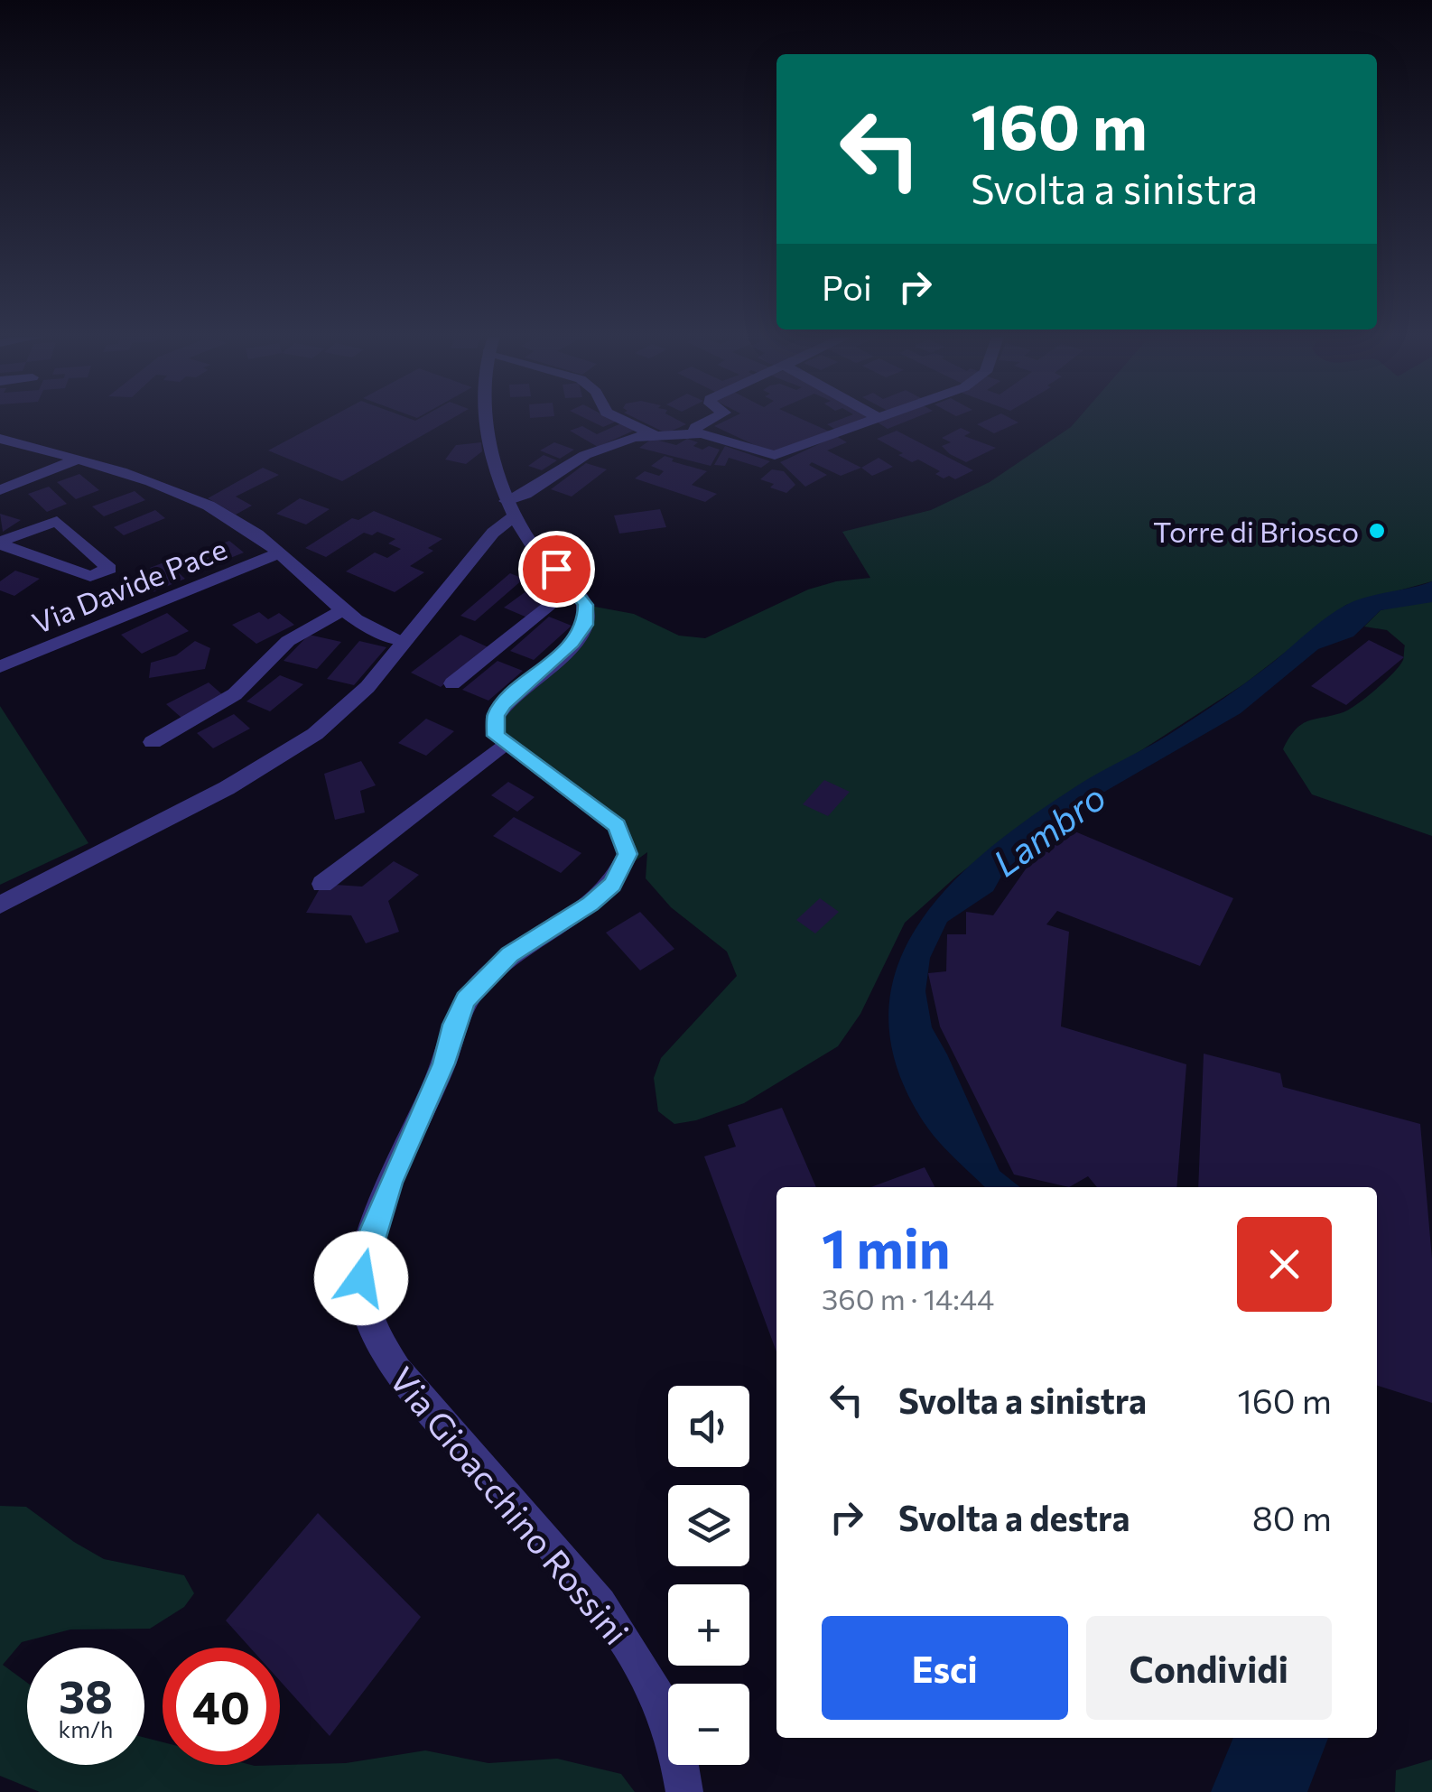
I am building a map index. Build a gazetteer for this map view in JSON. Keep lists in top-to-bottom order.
{
  "streets": {
    "street": ["Via Davide Pace", "Via Gioacchino Rossini"]
  },
  "water": ["Lambro"],
  "places": ["Torre di Briosco"],
  "page": {
    "turn": ["160 m", "Svolta a sinistra"],
    "then": "Poi",
    "heading": ["1 min", "360 m · 14:44"],
    "list": [
      {
        "name": "Svolta a sinistra",
        "value": "160 m"
      },
      {
        "name": "Svolta a destra",
        "value": "80 m"
      }
    ],
    "map_buttons": ["+", "−"],
    "buttons": ["Esci", "Condividi"],
    "speed": "38 km/h",
    "limit": "40"
  }
}
